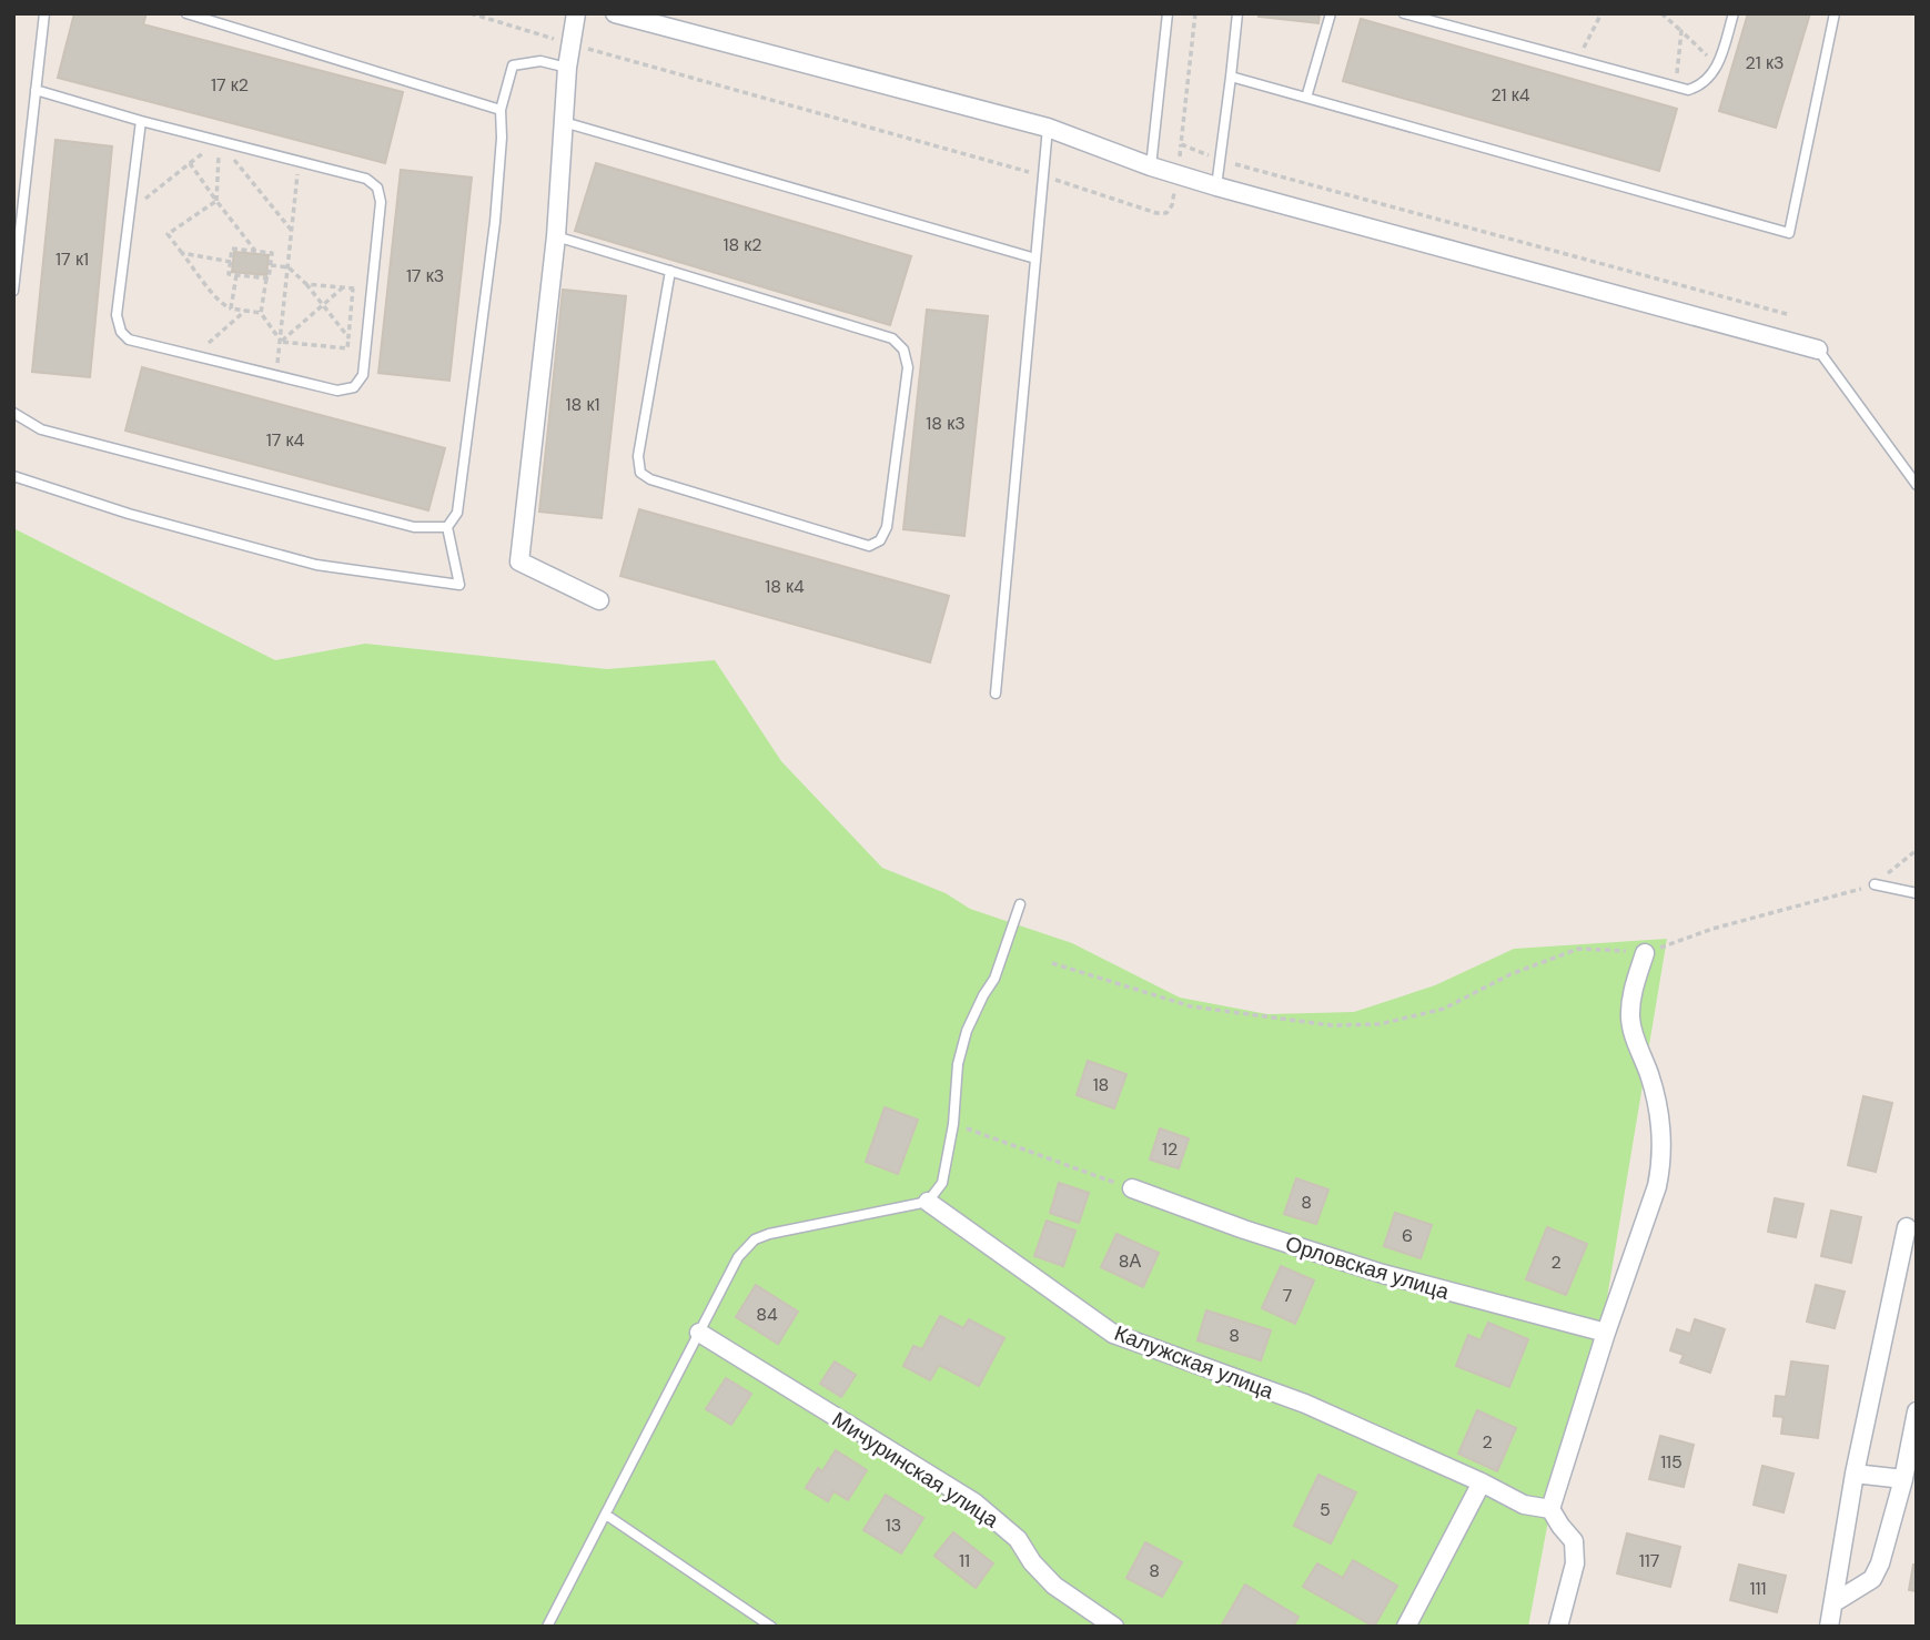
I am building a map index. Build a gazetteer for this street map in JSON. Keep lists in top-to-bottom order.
{
  "streets": {
    "street": ["Орловская улица", "Калужская улица", "Мичуринская улица"]
  },
  "house_numbers": [
    "21 к3",
    "17 к2",
    "21 к4",
    "18 к2",
    "17 к1",
    "17 к3",
    "18 к1",
    "18 к3",
    "17 к4",
    "18 к4",
    "18",
    "12",
    "8",
    "6",
    "8А",
    "2",
    "7",
    "84",
    "8",
    "2",
    "115",
    "5",
    "13",
    "11",
    "117",
    "8",
    "111"
  ]
}
